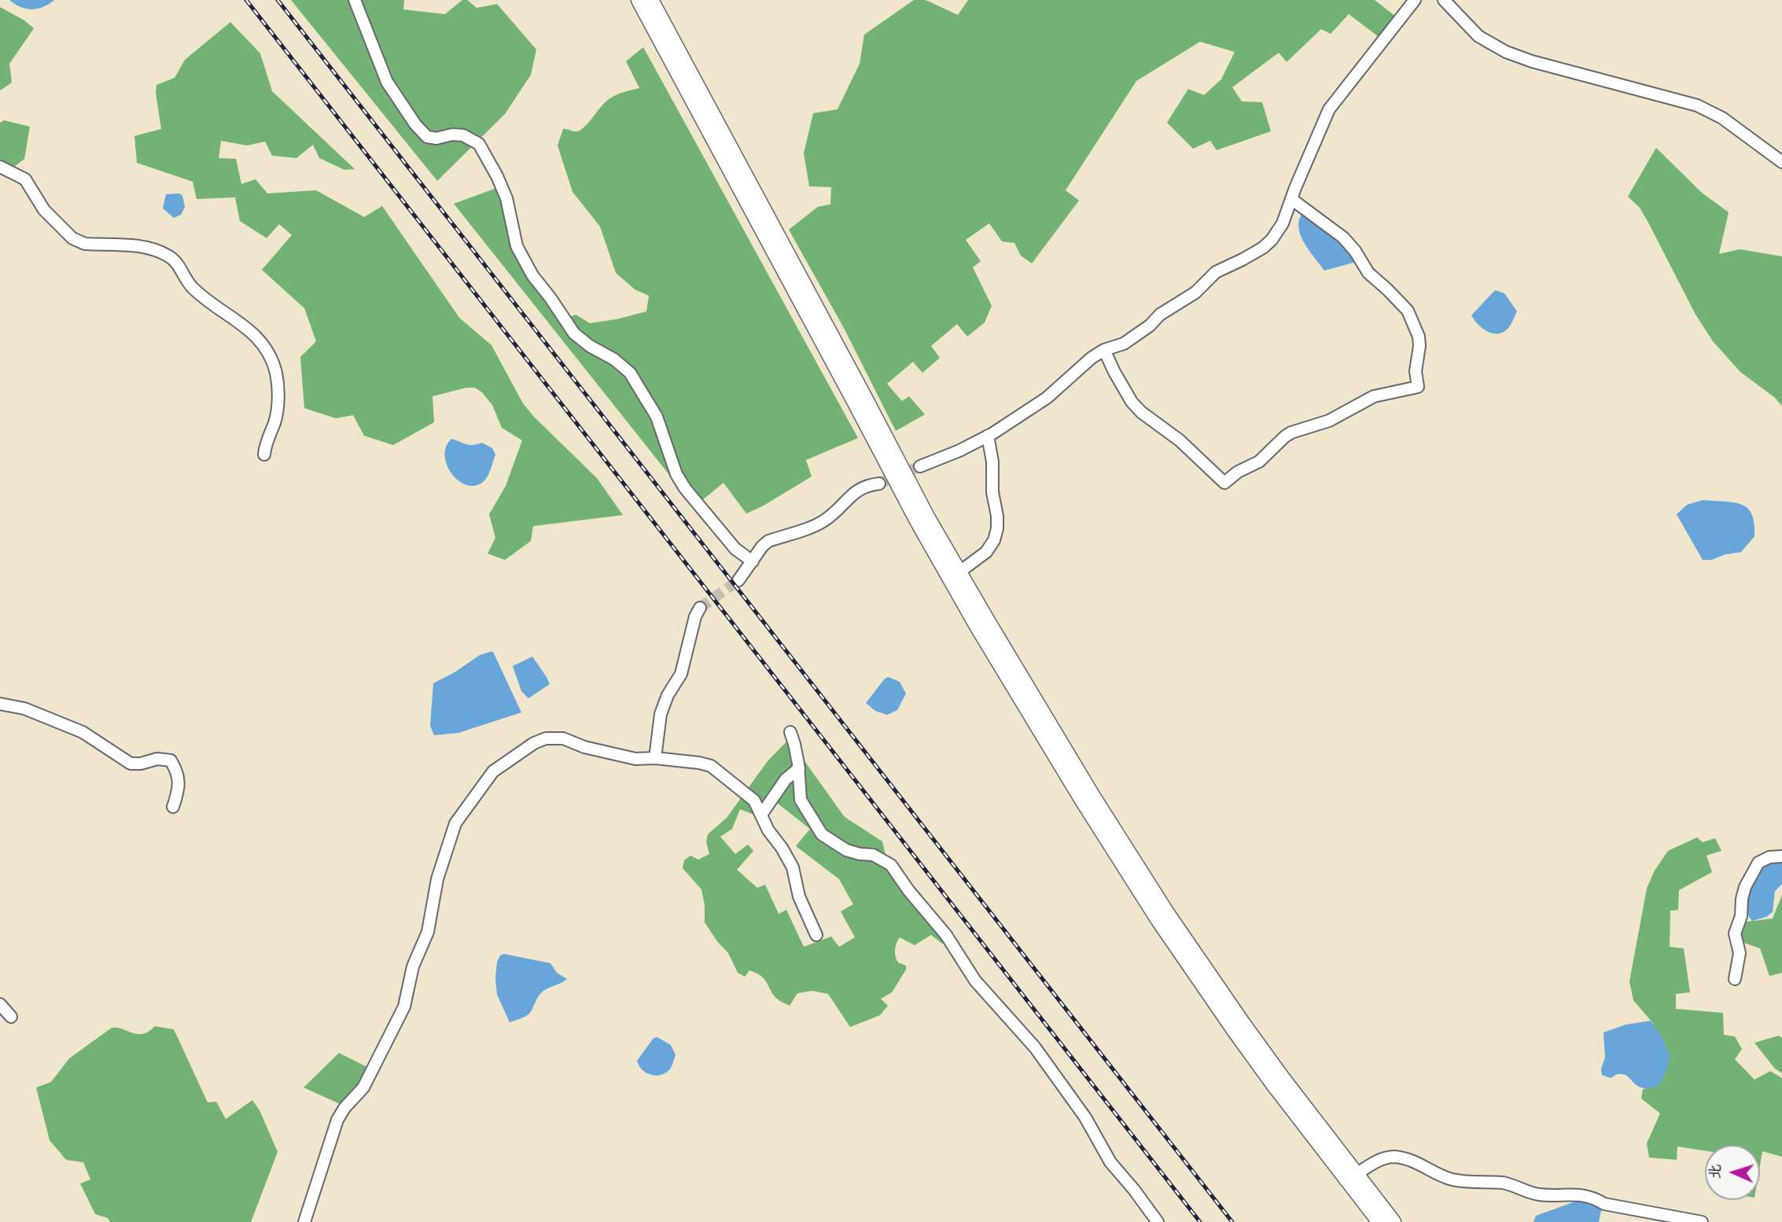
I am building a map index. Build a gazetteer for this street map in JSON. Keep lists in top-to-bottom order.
{
  "north": "left"
}
